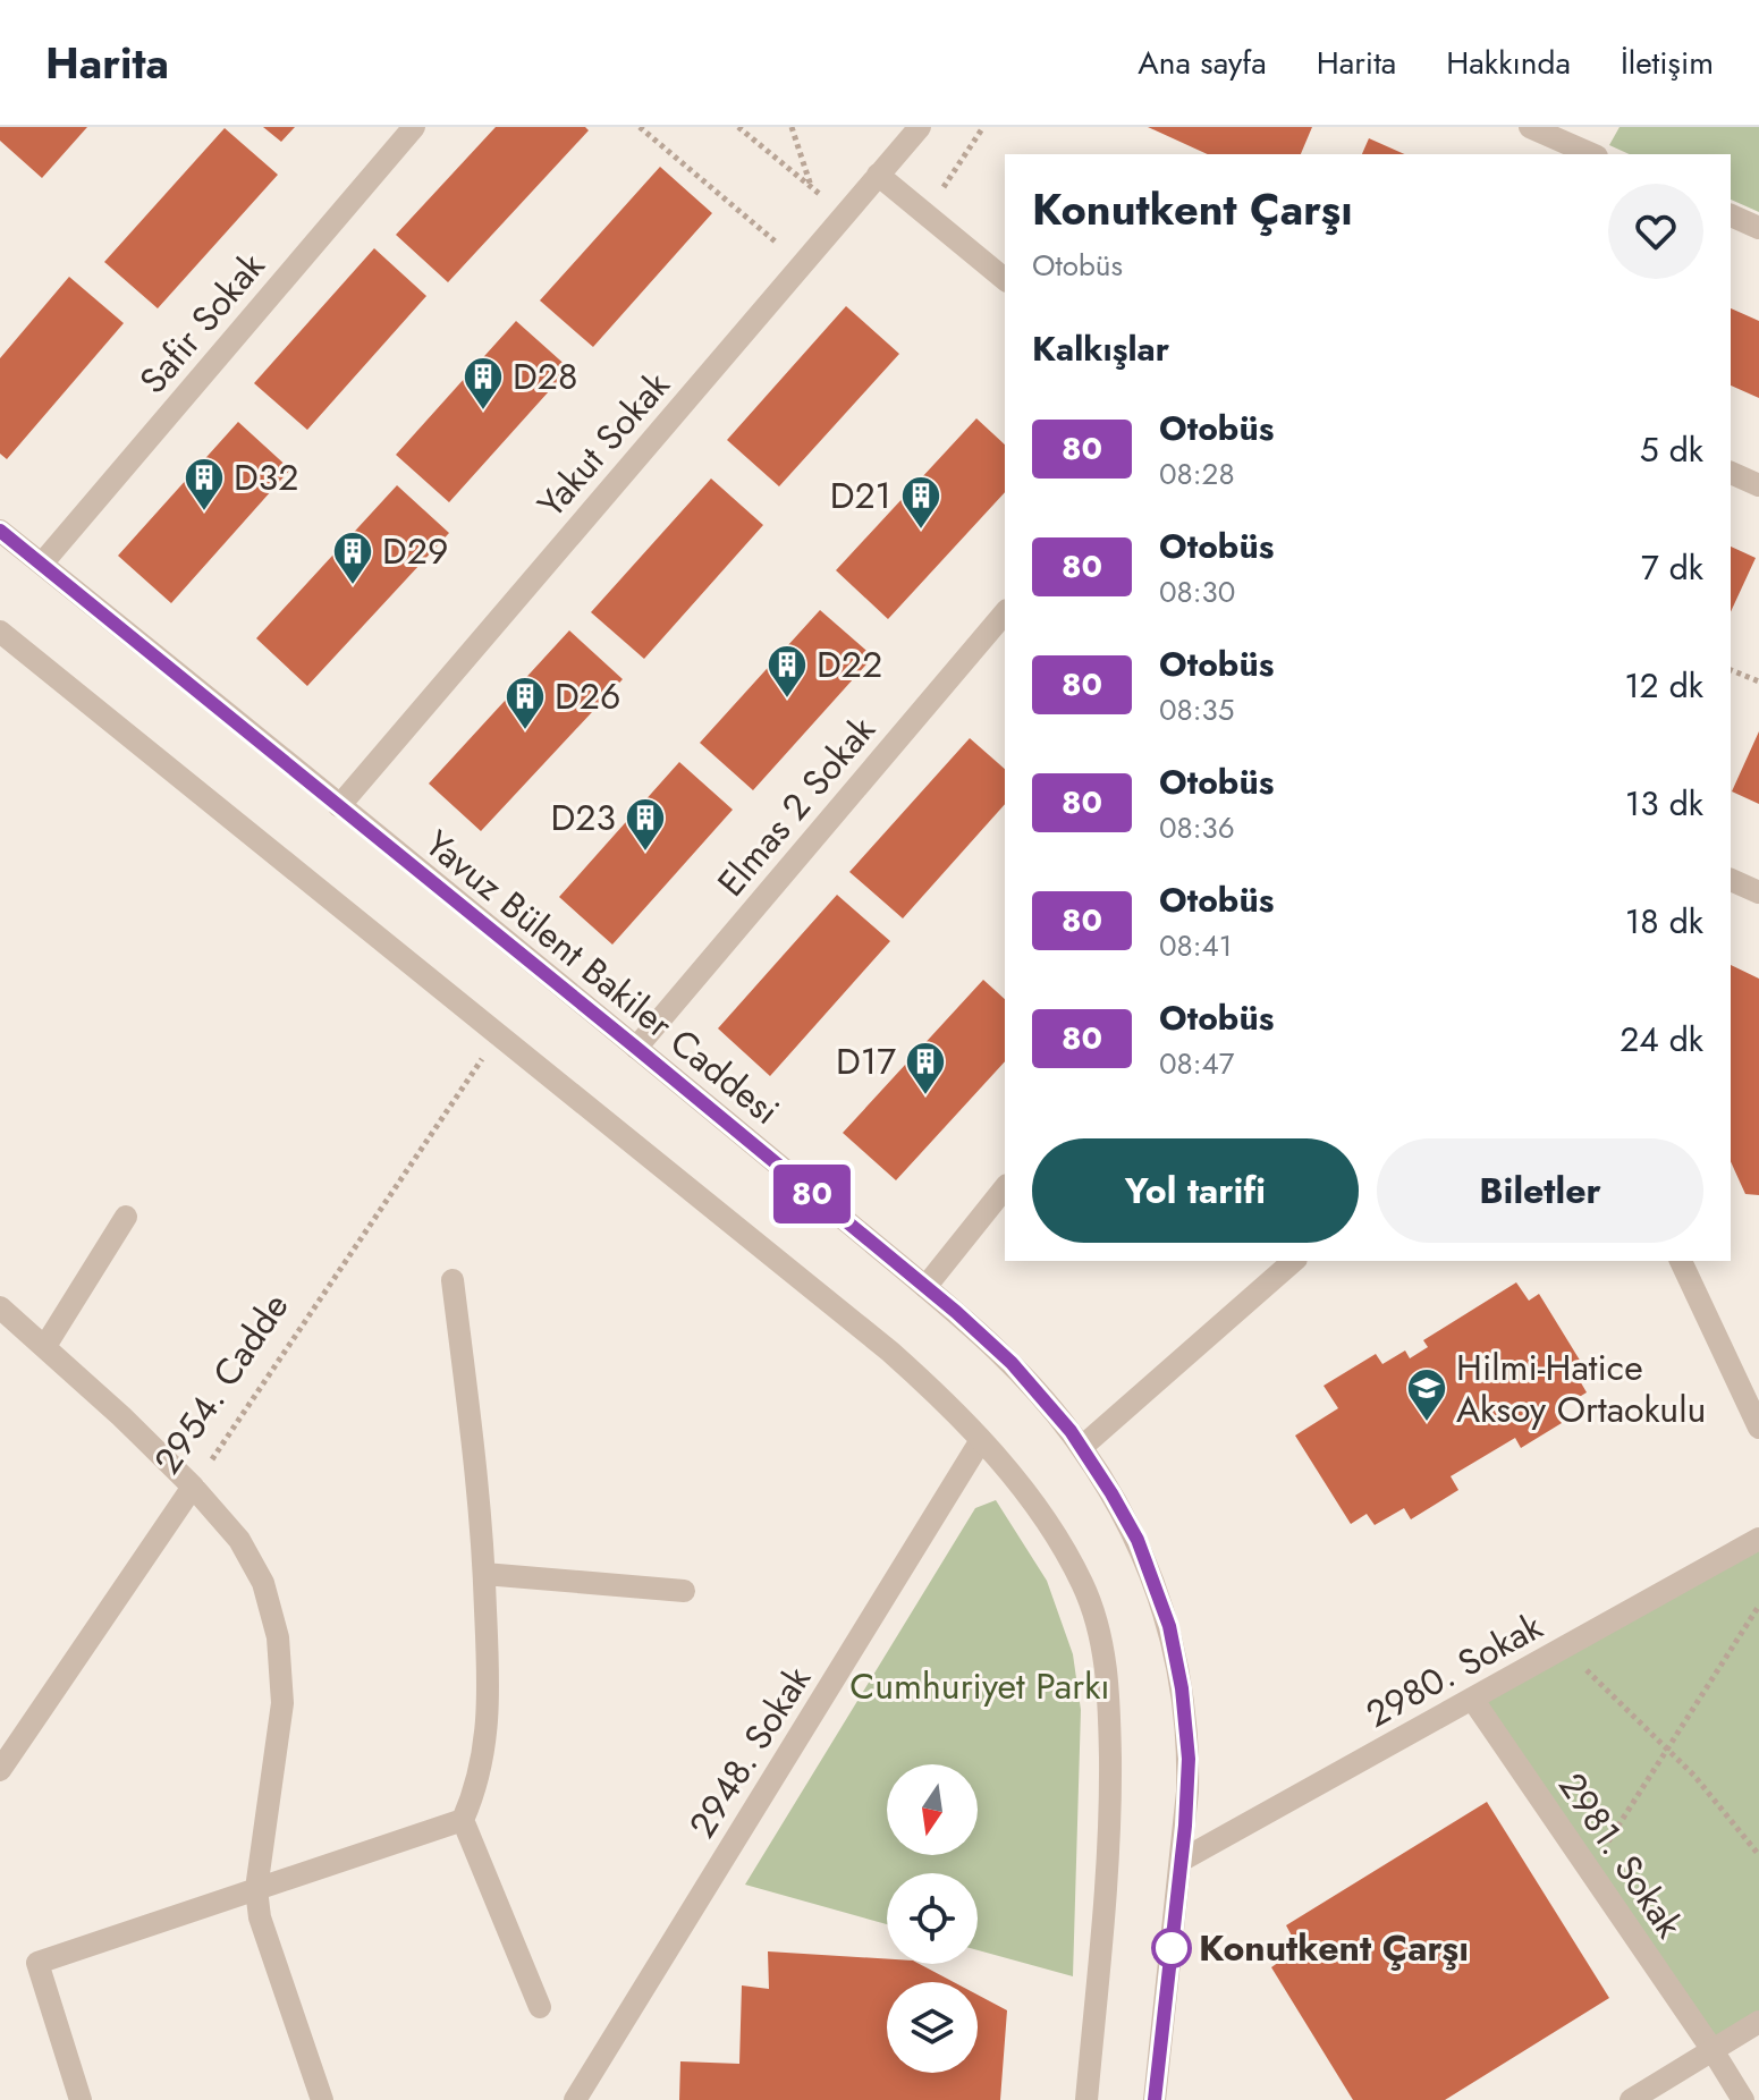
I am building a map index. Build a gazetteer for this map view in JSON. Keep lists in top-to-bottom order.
{
  "streets": {
    "street": [
      "Safir Sokak",
      "Yakut Sokak",
      "Elmas 2 Sokak",
      "Yavuz Bülent Bakiler Caddesi",
      "2954. Cadde",
      "2980. Sokak",
      "2948. Sokak",
      "2981. Sokak"
    ]
  },
  "crossings": [
    ["Safir Sokak", "Yavuz Bülent Bakiler Caddesi"],
    ["Yakut Sokak", "Yavuz Bülent Bakiler Caddesi"],
    ["Elmas 2 Sokak", "Yavuz Bülent Bakiler Caddesi"],
    ["Yavuz Bülent Bakiler Caddesi", "2980. Sokak"],
    ["2980. Sokak", "2981. Sokak"]
  ],
  "parks": ["Cumhuriyet Parkı"],
  "places": {
    "building": [
      "D28",
      "D32",
      "D21",
      "D29",
      "D22",
      "D26",
      "D23",
      "D17"
    ],
    "school or university": ["Hilmi-Hatice Aksoy Ortaokulu"],
    "other": ["Konutkent Çarşı"]
  },
  "lines": ["bus line 80"],
  "north": "bottom",
  "page": {
    "header": "Harita",
    "nav": [
      "Ana sayfa",
      "Harita",
      "Hakkında",
      "İletişim"
    ],
    "on_map": "80",
    "heading": [
      ["Konutkent Çarşı", "Otobüs"],
      "Kalkışlar"
    ],
    "list": [
      {
        "mark": "80",
        "name": "Otobüs",
        "note": "08:28",
        "value": "5 dk"
      },
      {
        "mark": "80",
        "name": "Otobüs",
        "note": "08:30",
        "value": "7 dk"
      },
      {
        "mark": "80",
        "name": "Otobüs",
        "note": "08:35",
        "value": "12 dk"
      },
      {
        "mark": "80",
        "name": "Otobüs",
        "note": "08:36",
        "value": "13 dk"
      },
      {
        "mark": "80",
        "name": "Otobüs",
        "note": "08:41",
        "value": "18 dk"
      },
      {
        "mark": "80",
        "name": "Otobüs",
        "note": "08:47",
        "value": "24 dk"
      }
    ],
    "buttons": ["Yol tarifi", "Biletler"]
  }
}
